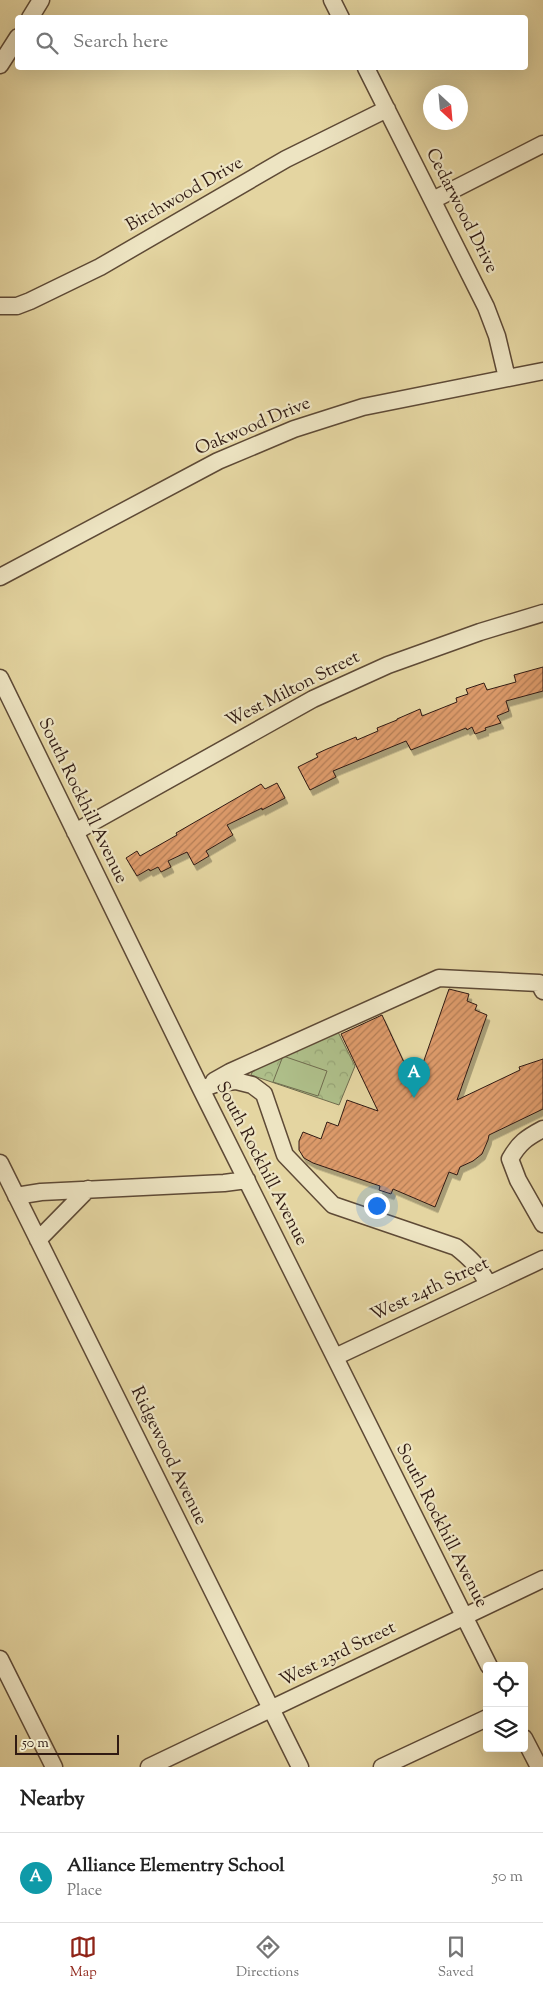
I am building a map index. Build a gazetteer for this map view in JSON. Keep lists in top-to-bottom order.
{
  "streets": {
    "street": [
      "Birchwood Drive",
      "Cedarwood Drive",
      "Oakwood Drive",
      "West Milton Street",
      "South Rockhill Avenue",
      "West 24th Street",
      "Ridgewood Avenue",
      "West 23rd Street"
    ]
  },
  "crossings": [
    ["Birchwood Drive", "Cedarwood Drive"],
    ["Cedarwood Drive", "Oakwood Drive"],
    ["West Milton Street", "South Rockhill Avenue"],
    ["South Rockhill Avenue", "West 24th Street"],
    ["South Rockhill Avenue", "West 23rd Street"],
    ["Ridgewood Avenue", "West 23rd Street"]
  ],
  "scale_bar": "50 m",
  "north": "bottom right",
  "page": {
    "search": "Search here",
    "pins": "A",
    "scale": "50 m",
    "heading": "Nearby",
    "list": [
      {
        "mark": "A",
        "name": "Alliance Elementry School",
        "note": "Place",
        "value": "50 m"
      }
    ],
    "nav": ["Map", "Directions", "Saved"]
  }
}
